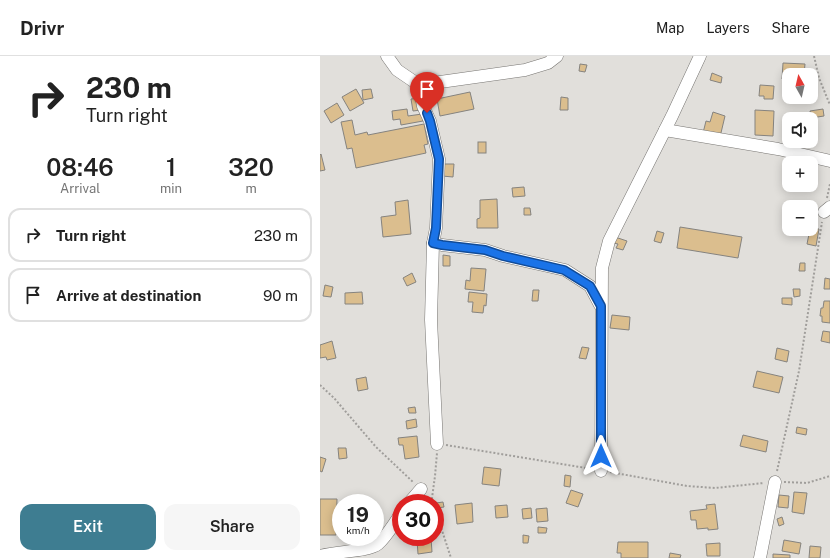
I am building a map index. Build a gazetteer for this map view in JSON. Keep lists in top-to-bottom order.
{
  "north": "top",
  "page": {
    "header": "Drivr",
    "nav": ["Map", "Layers", "Share"],
    "turn": ["230 m", "Turn right"],
    "map_buttons": ["+", "−"],
    "eta": [
      "08:46",
      "Arrival",
      "1",
      "min",
      "320",
      "m"
    ],
    "list": [
      {
        "name": "Turn right",
        "value": "230 m"
      },
      {
        "name": "Arrive at destination",
        "value": "90 m"
      }
    ],
    "speed": "19 km/h",
    "limit": "30",
    "buttons": ["Exit", "Share"]
  }
}
